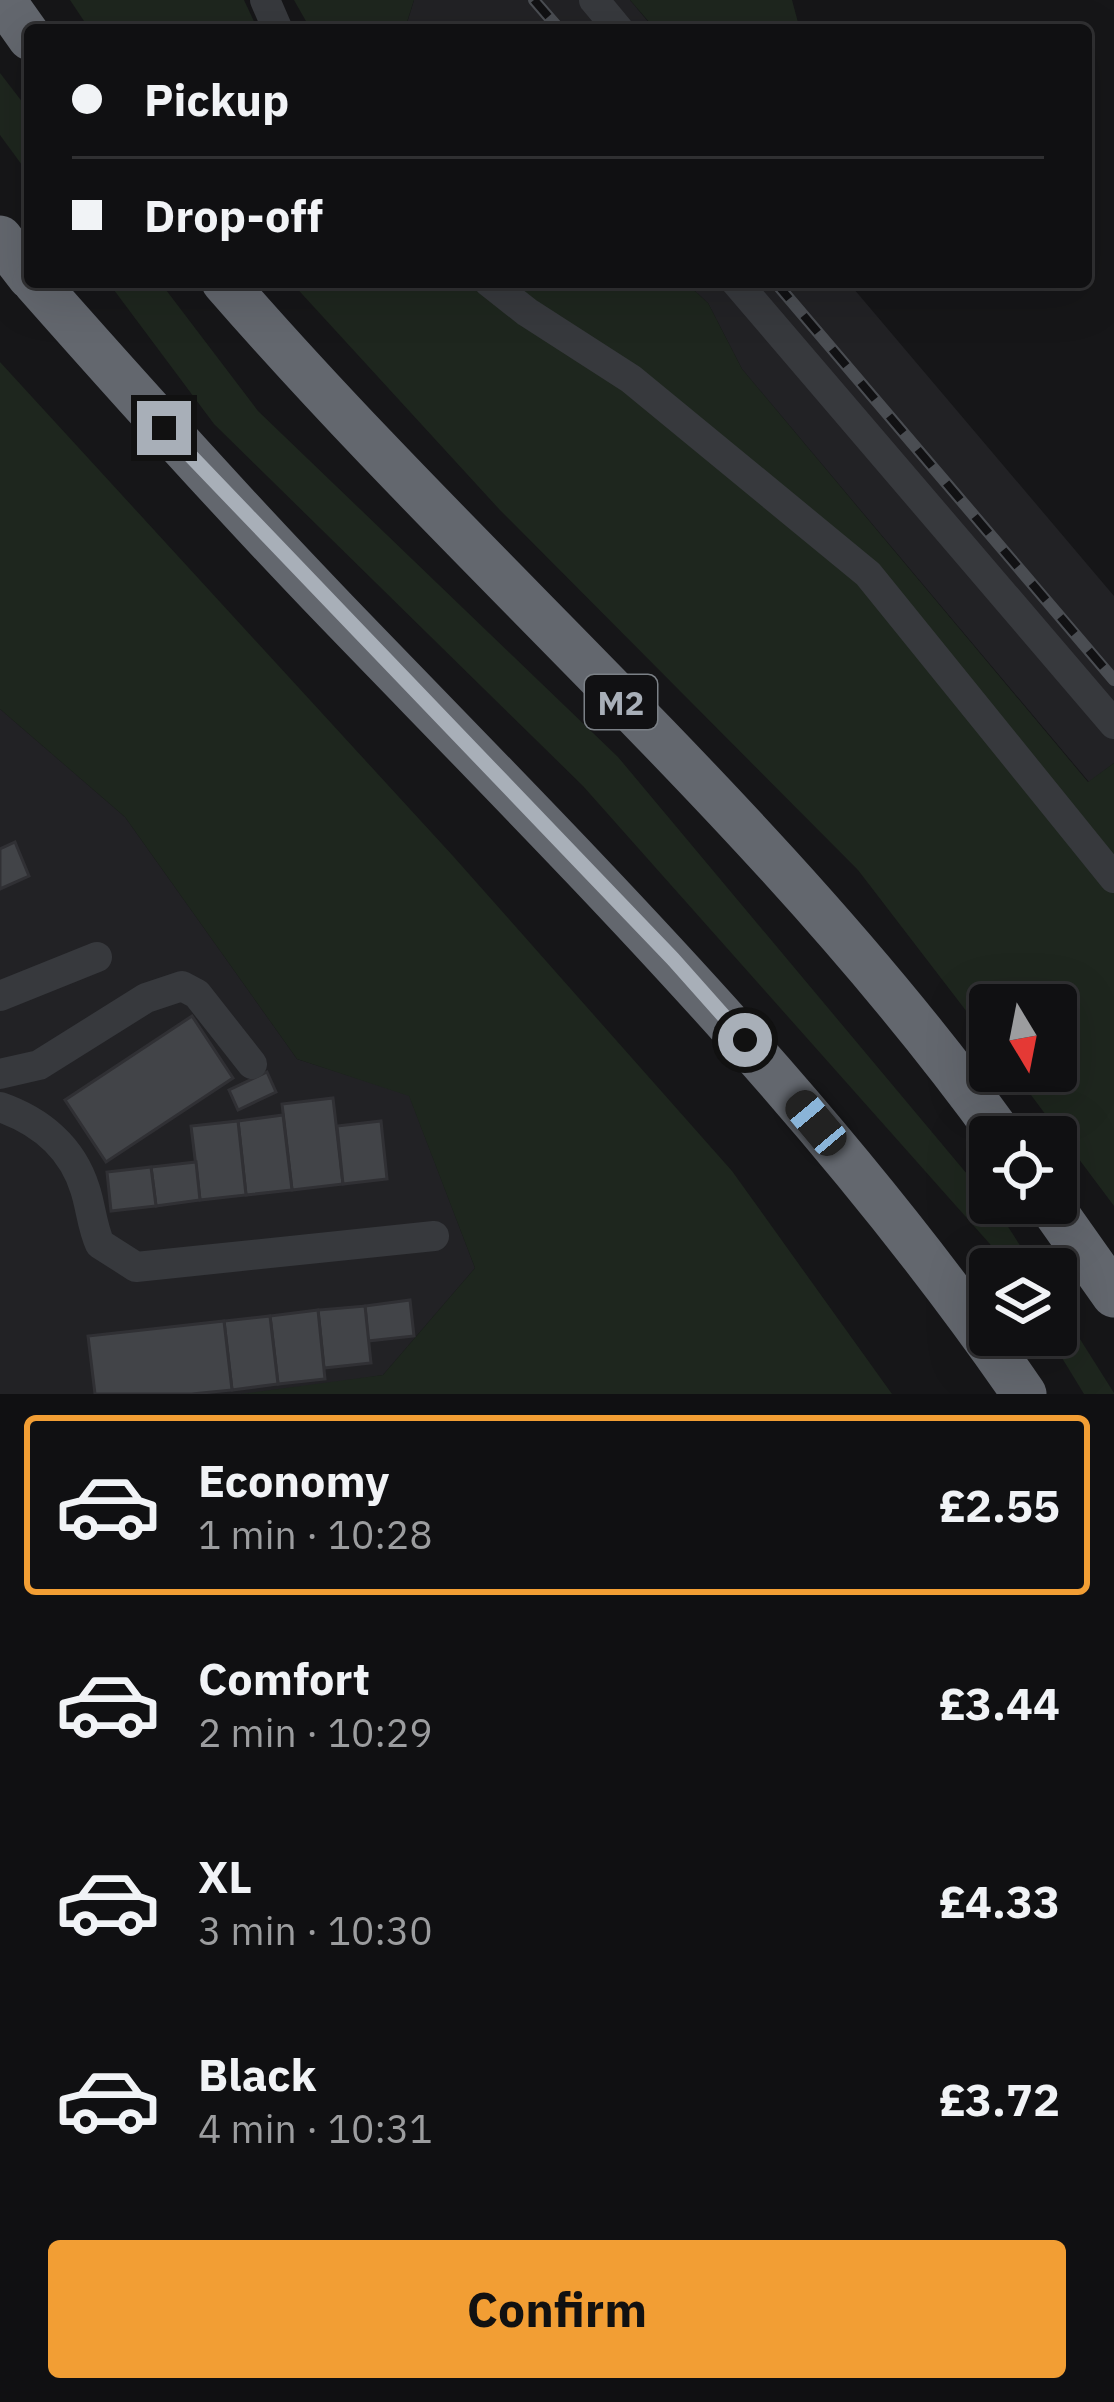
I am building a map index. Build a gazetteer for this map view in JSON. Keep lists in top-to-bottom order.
{
  "streets": {
    "highway": ["M2"]
  },
  "north": "bottom",
  "page": {
    "banner": ["Pickup", "Drop-off"],
    "list": [
      {
        "name": "Economy",
        "note": "1 min · 10:28",
        "value": "£2.55"
      },
      {
        "name": "Comfort",
        "note": "2 min · 10:29",
        "value": "£3.44"
      },
      {
        "name": "XL",
        "note": "3 min · 10:30",
        "value": "£4.33"
      },
      {
        "name": "Black",
        "note": "4 min · 10:31",
        "value": "£3.72"
      }
    ],
    "buttons": "Confirm"
  }
}
